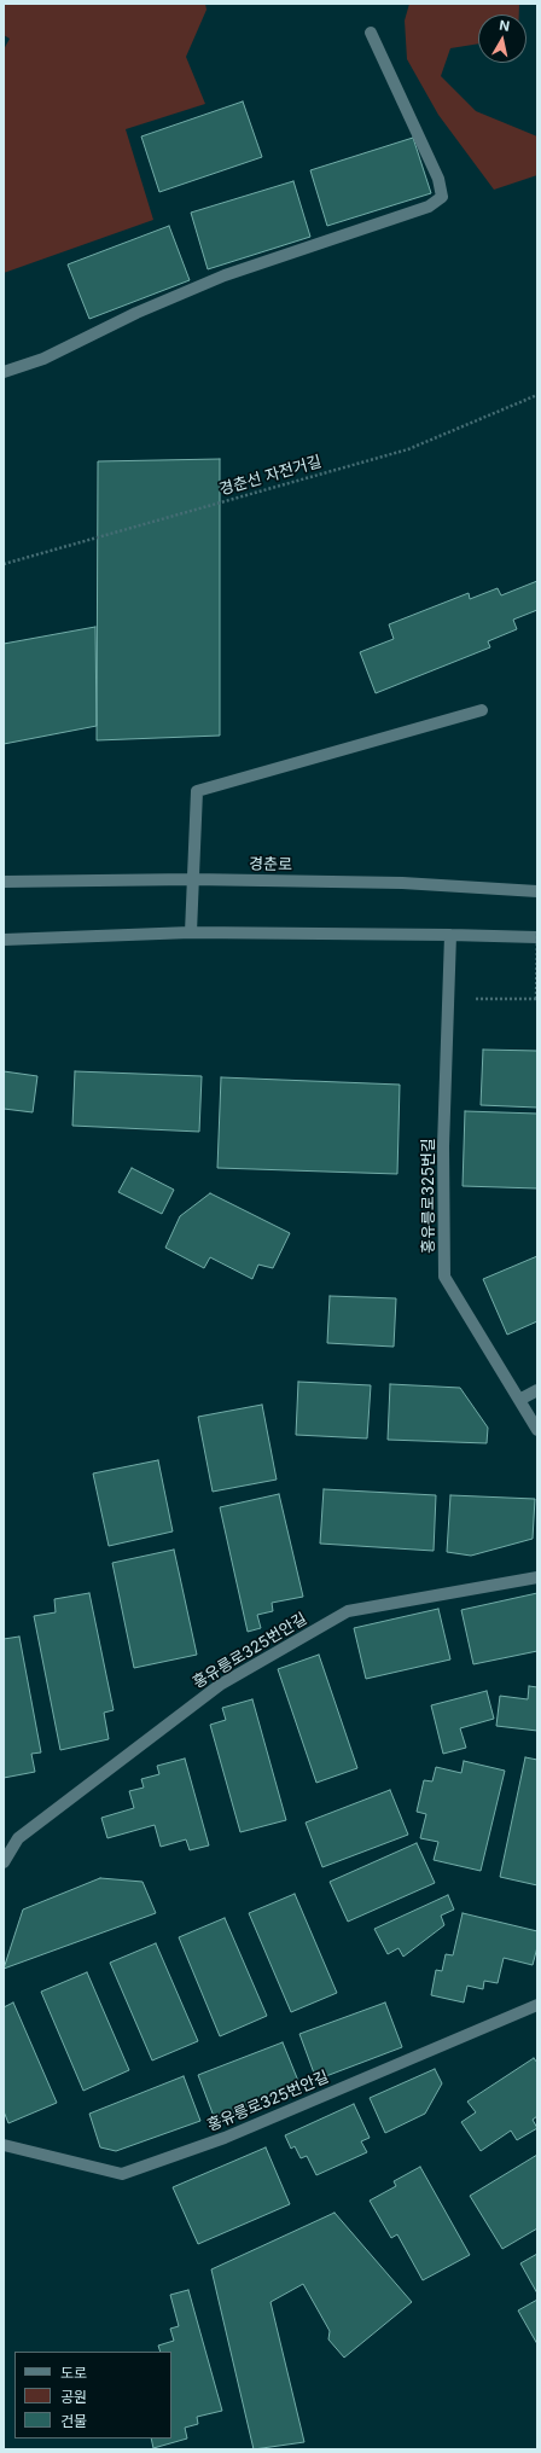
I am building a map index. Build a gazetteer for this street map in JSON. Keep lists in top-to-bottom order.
{
  "streets": {
    "street": ["경춘로", "홍유릉로325번길", "홍유릉로325번안길"],
    "path": ["경춘선 자전거길"]
  },
  "legend": ["도로", "공원", "건물"],
  "north": "top"
}
